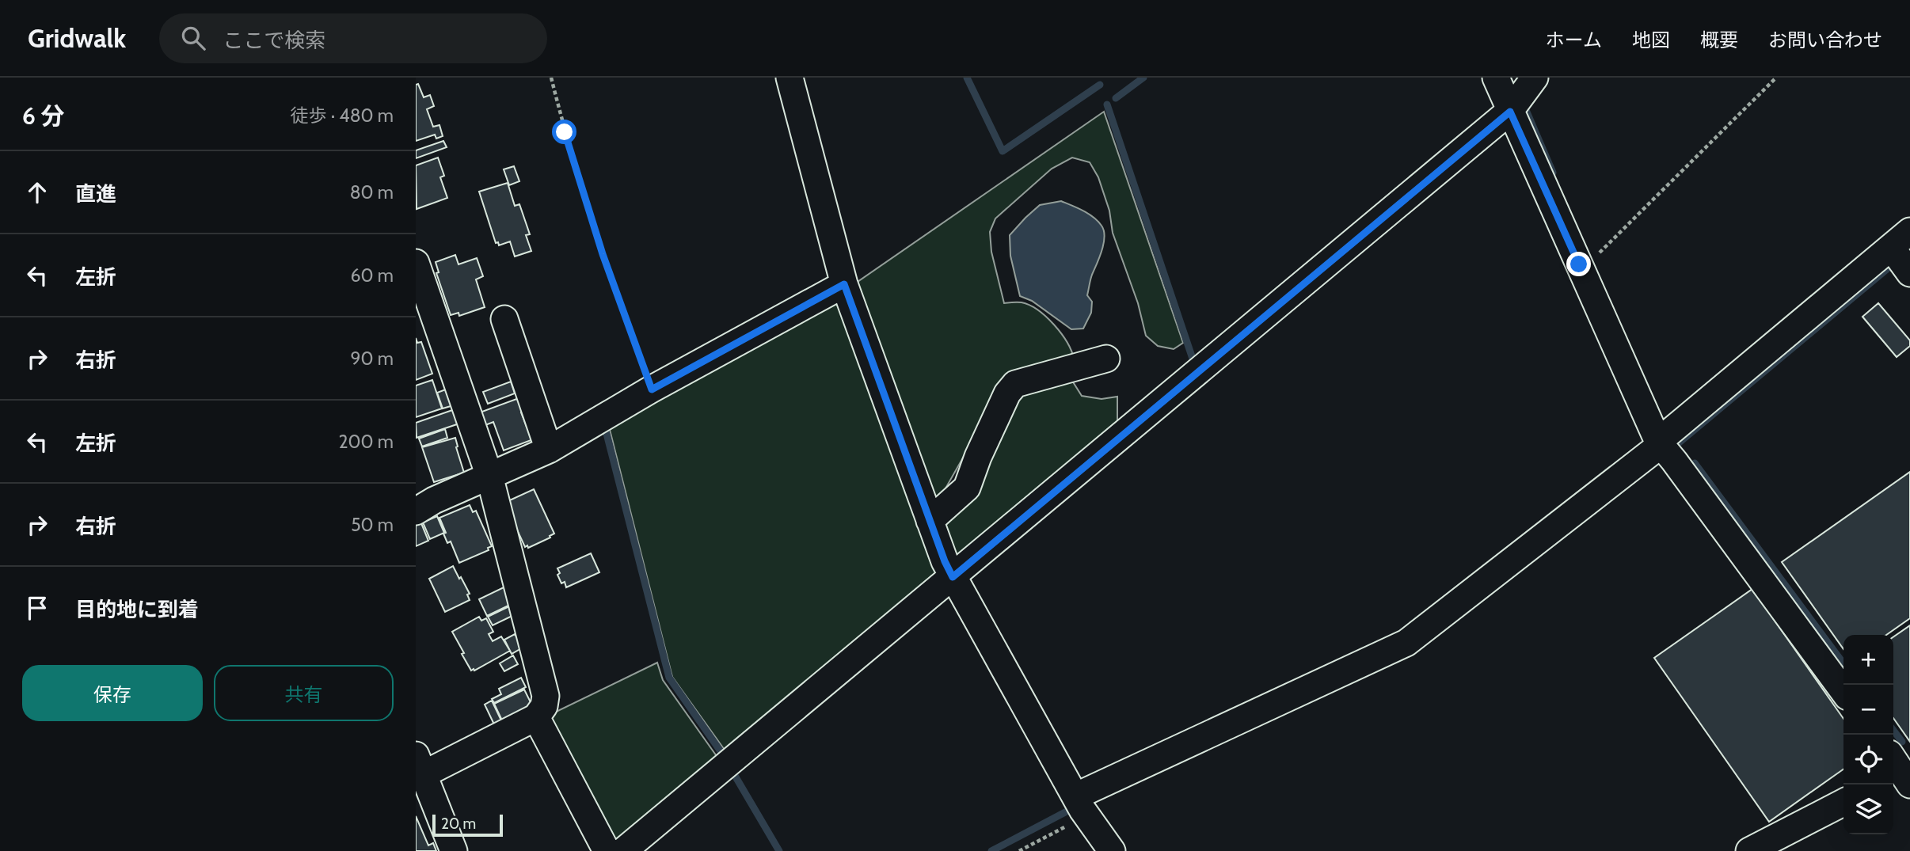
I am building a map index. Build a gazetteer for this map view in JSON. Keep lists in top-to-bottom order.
{
  "scale_bar": "20 m",
  "page": {
    "header": "Gridwalk",
    "search": "ここで検索",
    "nav": [
      "ホーム",
      "地図",
      "概要",
      "お問い合わせ"
    ],
    "heading": ["6 分", "徒歩 · 480 m"],
    "list": [
      ["直進", "80 m"],
      ["左折", "60 m"],
      ["右折", "90 m"],
      ["左折", "200 m"],
      ["右折", "50 m"],
      "目的地に到着"
    ],
    "map_buttons": ["+", "−"],
    "buttons": ["保存", "共有"],
    "scale": "20 m"
  }
}
